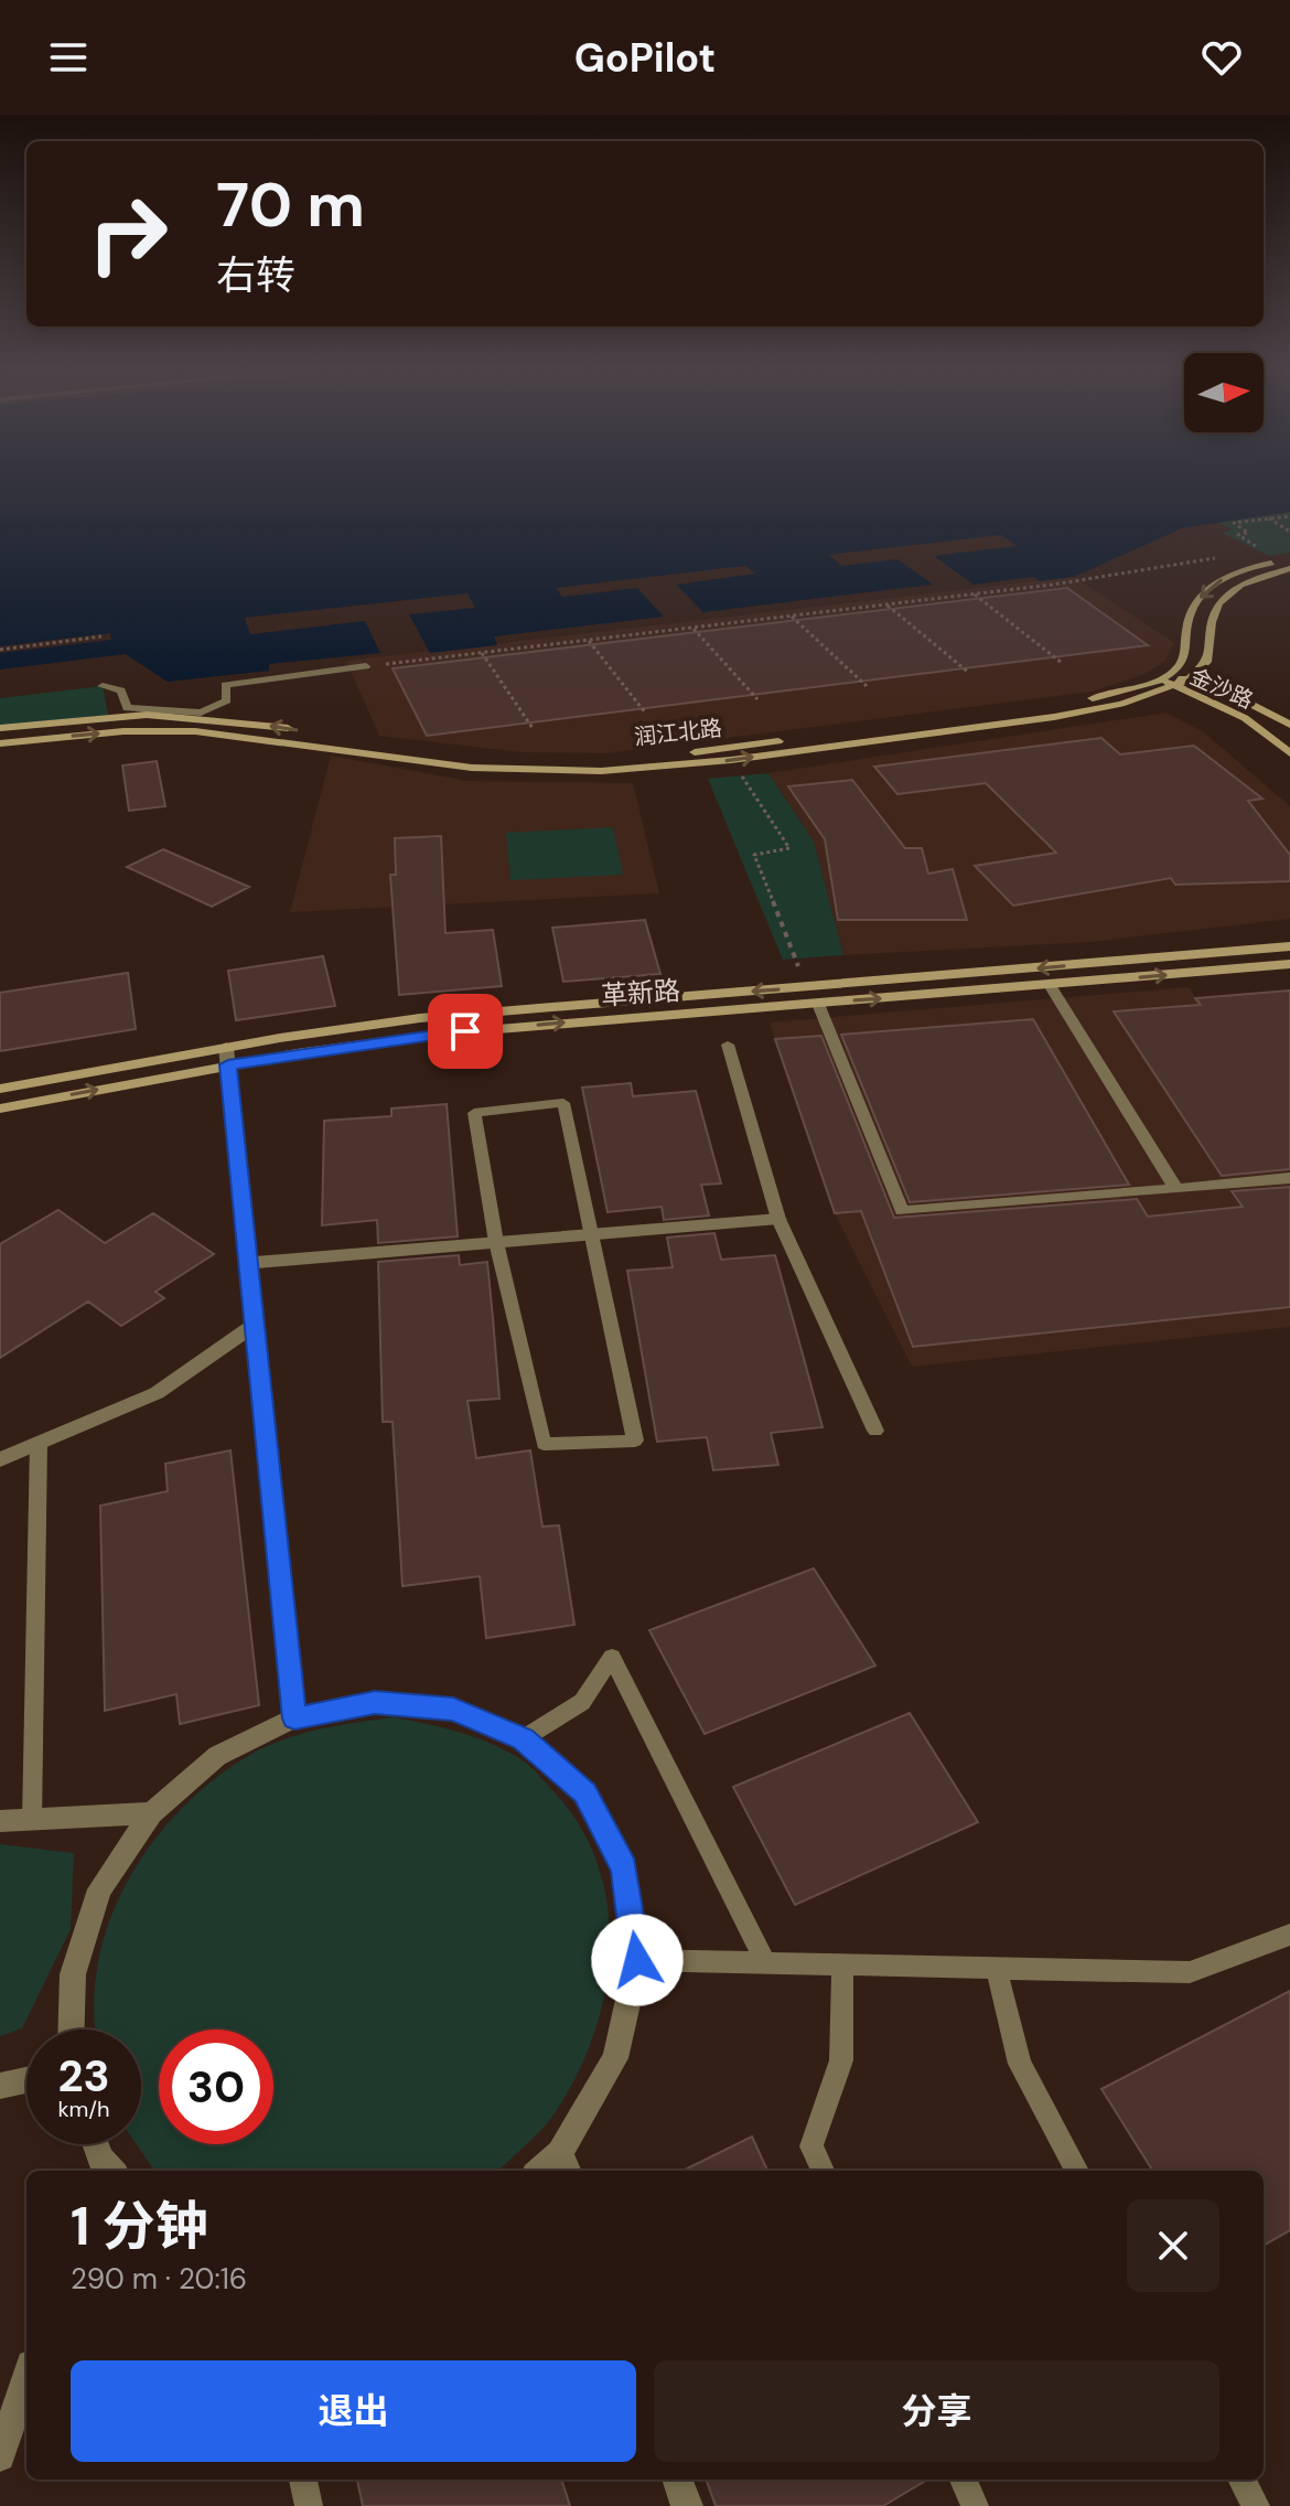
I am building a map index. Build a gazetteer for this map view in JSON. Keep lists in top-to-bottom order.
{
  "streets": {
    "street": ["金沙路", "润江北路", "革新路"]
  },
  "crossings": [
    ["金沙路", "润江北路"]
  ],
  "north": "right",
  "page": {
    "header": "GoPilot",
    "turn": ["70 m", "右转"],
    "speed": "23 km/h",
    "limit": "30",
    "heading": ["1 分钟", "290 m · 20:16"],
    "buttons": ["退出", "分享"]
  }
}
